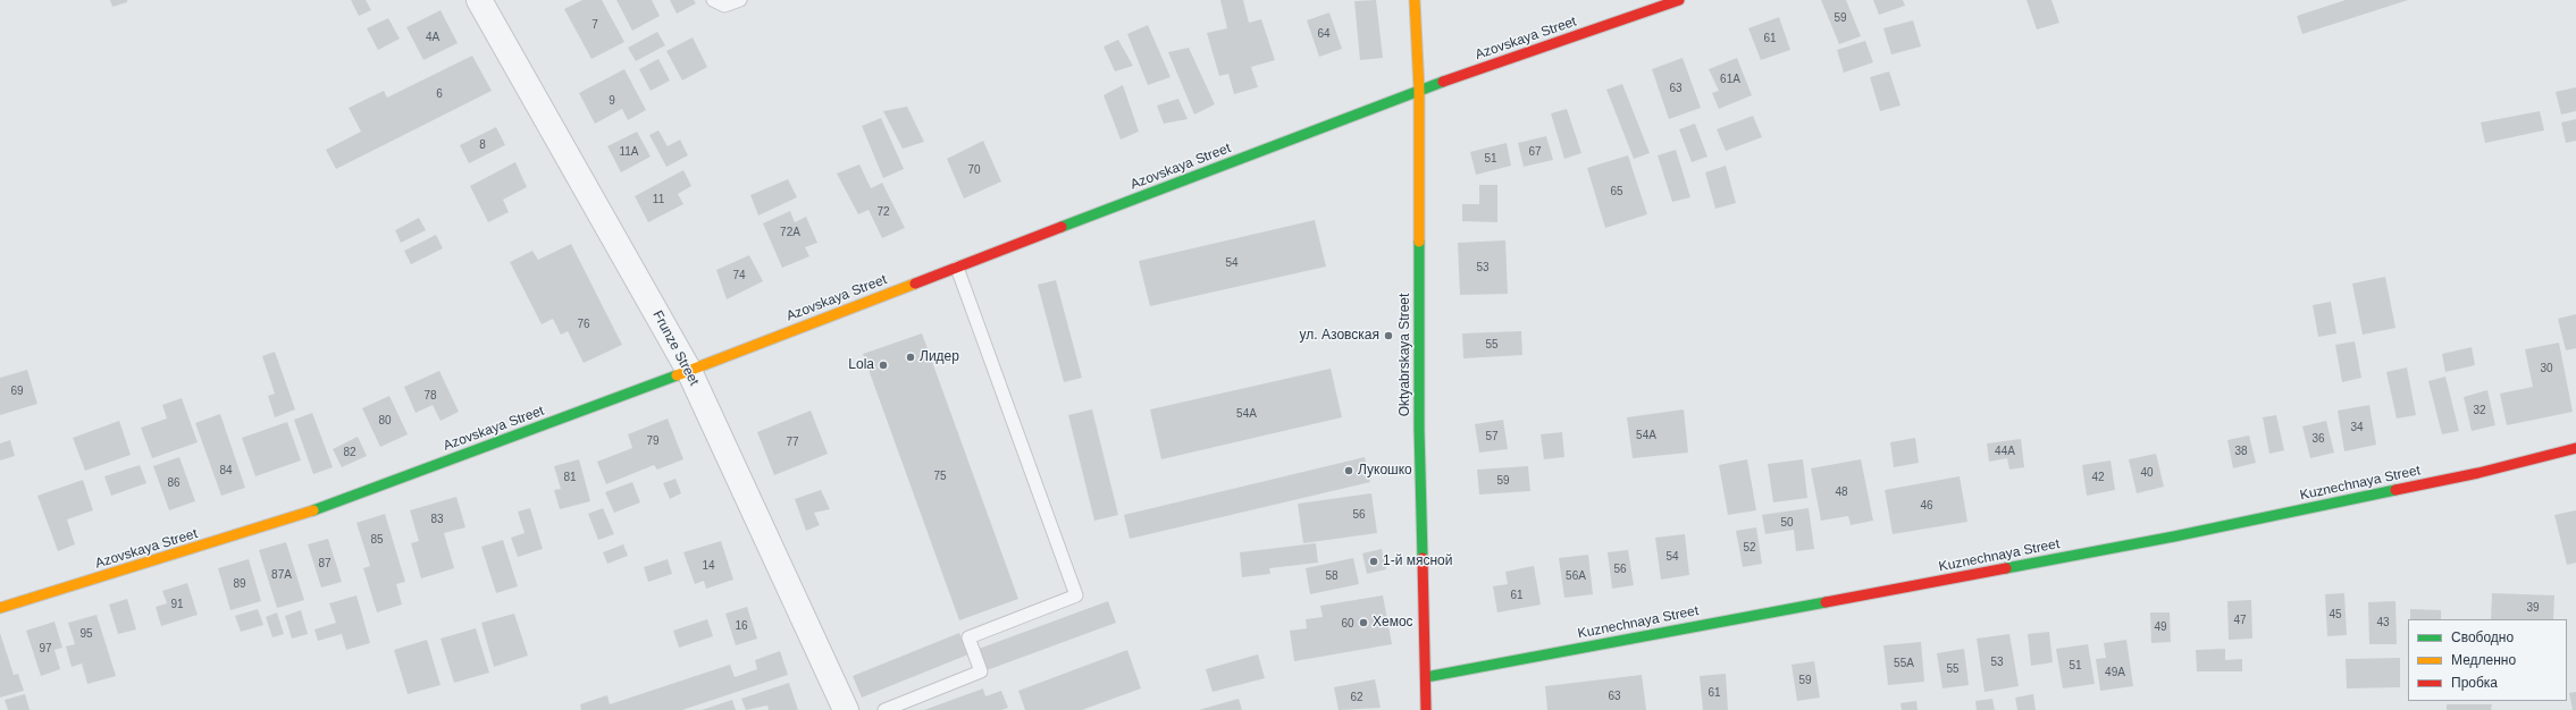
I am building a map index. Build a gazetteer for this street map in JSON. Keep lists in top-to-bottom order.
{
  "streets": {
    "street": [
      "Azovskaya Street",
      "Frunze Street",
      "Oktyabrskaya Street",
      "Kuznechnaya Street"
    ]
  },
  "crossings": [
    ["Azovskaya Street", "Frunze Street"],
    ["Azovskaya Street", "Oktyabrskaya Street"],
    ["Oktyabrskaya Street", "Kuznechnaya Street"]
  ],
  "places": [
    "ул. Азовская",
    "Лидер",
    "Lola",
    "Лукошко",
    "1-й мясной",
    "Хемос"
  ],
  "house_numbers": [
    "59",
    "7",
    "64",
    "4А",
    "61",
    "61А",
    "63",
    "6",
    "9",
    "8",
    "11А",
    "67",
    "51",
    "70",
    "65",
    "11",
    "72",
    "72А",
    "54",
    "53",
    "74",
    "76",
    "55",
    "30",
    "69",
    "78",
    "32",
    "54А",
    "80",
    "34",
    "54А",
    "57",
    "36",
    "79",
    "77",
    "44А",
    "38",
    "82",
    "84",
    "40",
    "75",
    "81",
    "42",
    "59",
    "86",
    "48",
    "46",
    "56",
    "83",
    "50",
    "85",
    "52",
    "54",
    "87",
    "14",
    "56",
    "87А",
    "58",
    "56А",
    "89",
    "61",
    "91",
    "39",
    "45",
    "47",
    "43",
    "60",
    "16",
    "49",
    "95",
    "97",
    "53",
    "55А",
    "51",
    "55",
    "49А",
    "59",
    "61",
    "63",
    "62"
  ],
  "legend": ["Свободно", "Медленно", "Пробка"]
}
